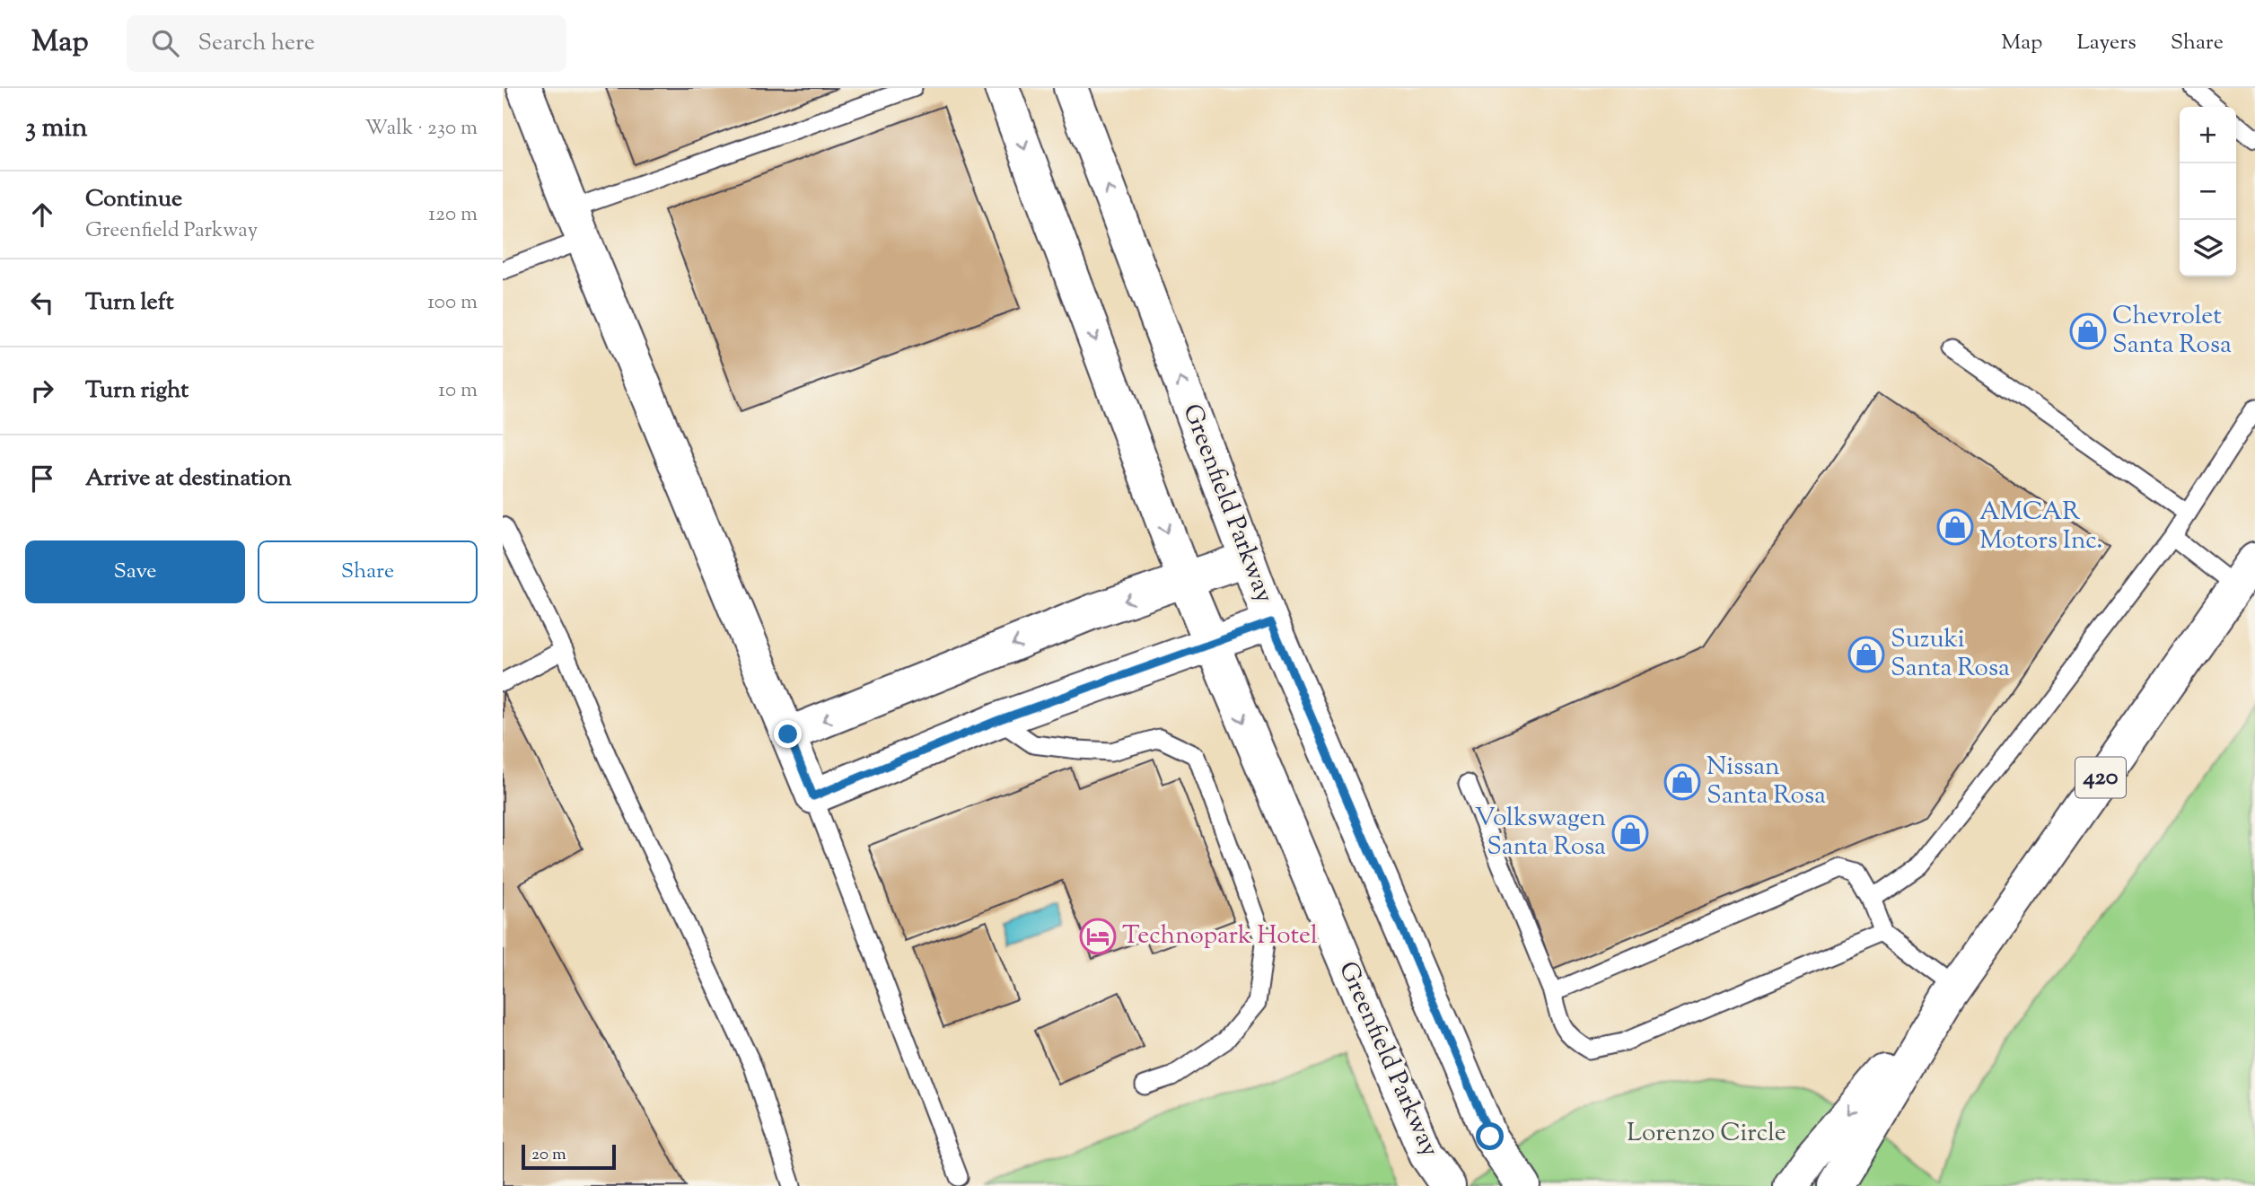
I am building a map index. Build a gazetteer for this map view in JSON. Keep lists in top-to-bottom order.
{
  "streets": {
    "main road": ["Greenfield Parkway", "420"]
  },
  "parks": ["Lorenzo Circle"],
  "places": {
    "shop": [
      "Chevrolet Santa Rosa",
      "AMCAR Motors Inc.",
      "Suzuki Santa Rosa",
      "Nissan Santa Rosa",
      "Volkswagen Santa Rosa"
    ],
    "hotel": ["Technopark Hotel"]
  },
  "scale_bar": "20 m",
  "page": {
    "header": "Map",
    "search": "Search here",
    "nav": ["Map", "Layers", "Share"],
    "heading": ["3 min", "Walk · 230 m"],
    "map_buttons": ["+", "−"],
    "list": [
      ["Continue", "Greenfield Parkway", "120 m"],
      ["Turn left", "100 m"],
      ["Turn right", "10 m"],
      "Arrive at destination"
    ],
    "buttons": ["Save", "Share"],
    "scale": "20 m"
  }
}
